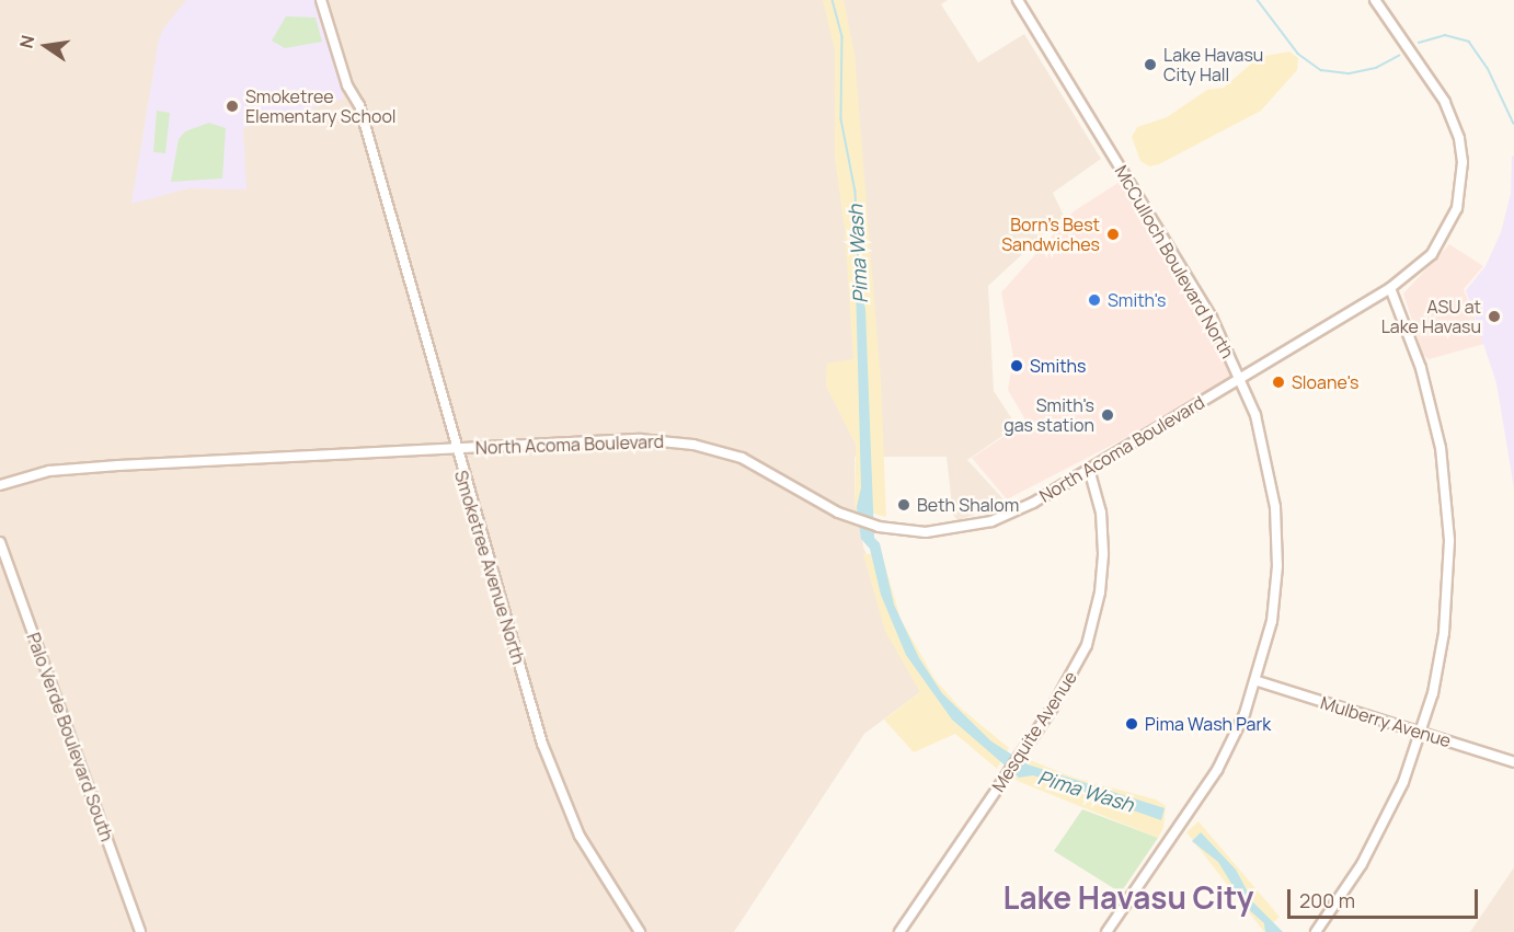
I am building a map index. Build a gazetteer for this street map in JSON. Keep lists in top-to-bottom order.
{
  "streets": {
    "main road": [
      "McCulloch Boulevard North",
      "North Acoma Boulevard",
      "Smoketree Avenue North",
      "Mulberry Avenue",
      "Mesquite Avenue",
      "Palo Verde Boulevard South"
    ]
  },
  "crossings": [
    ["McCulloch Boulevard North", "North Acoma Boulevard"],
    ["McCulloch Boulevard North", "Mulberry Avenue"],
    ["North Acoma Boulevard", "Smoketree Avenue North"],
    ["North Acoma Boulevard", "Mesquite Avenue"]
  ],
  "districts": ["Lake Havasu City"],
  "water": ["Pima Wash"],
  "places": [
    "Lake Havasu City Hall",
    "Smoketree Elementary School",
    "Born's Best Sandwiches",
    "Smith's",
    "ASU at Lake Havasu",
    "Smiths",
    "Sloane's",
    "Smith's gas station",
    "Beth Shalom",
    "Pima Wash Park"
  ],
  "scale_bar": "200 m",
  "north": "left"
}
